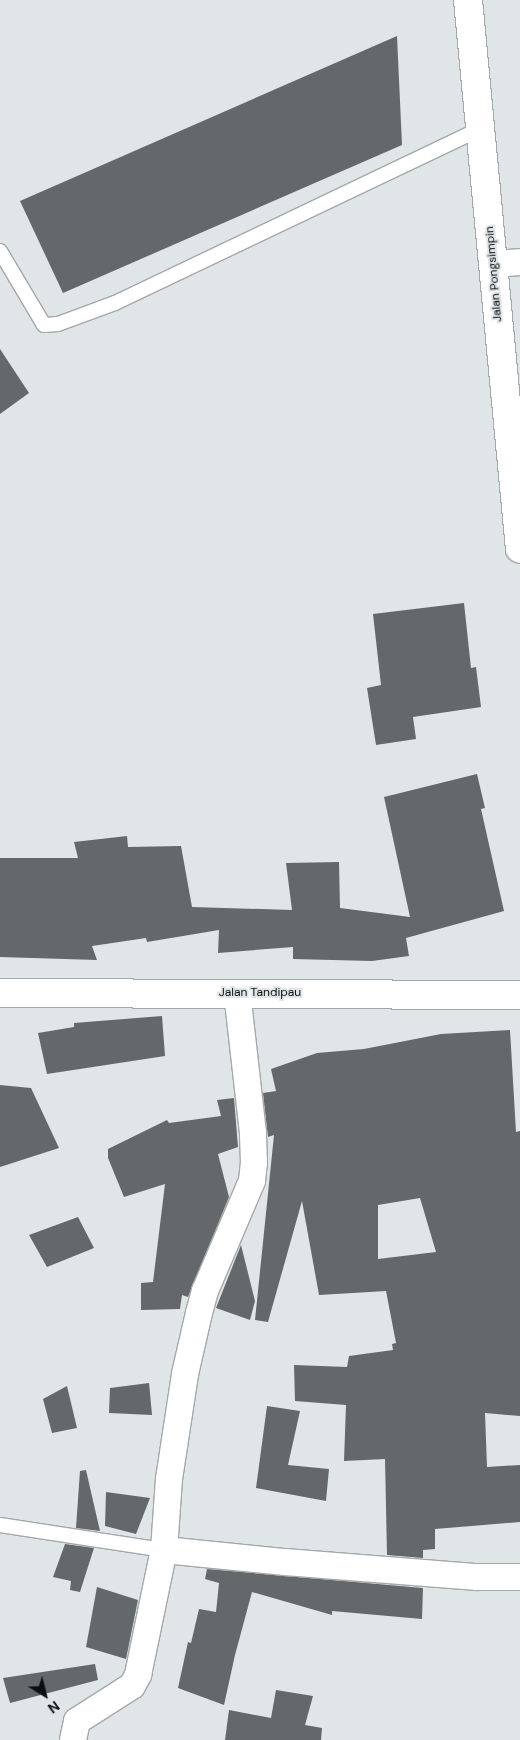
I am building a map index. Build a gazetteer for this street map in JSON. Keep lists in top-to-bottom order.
{
  "streets": {
    "main road": ["Jalan Pongsimpin", "Jalan Tandipau"]
  },
  "north": "bottom right"
}
